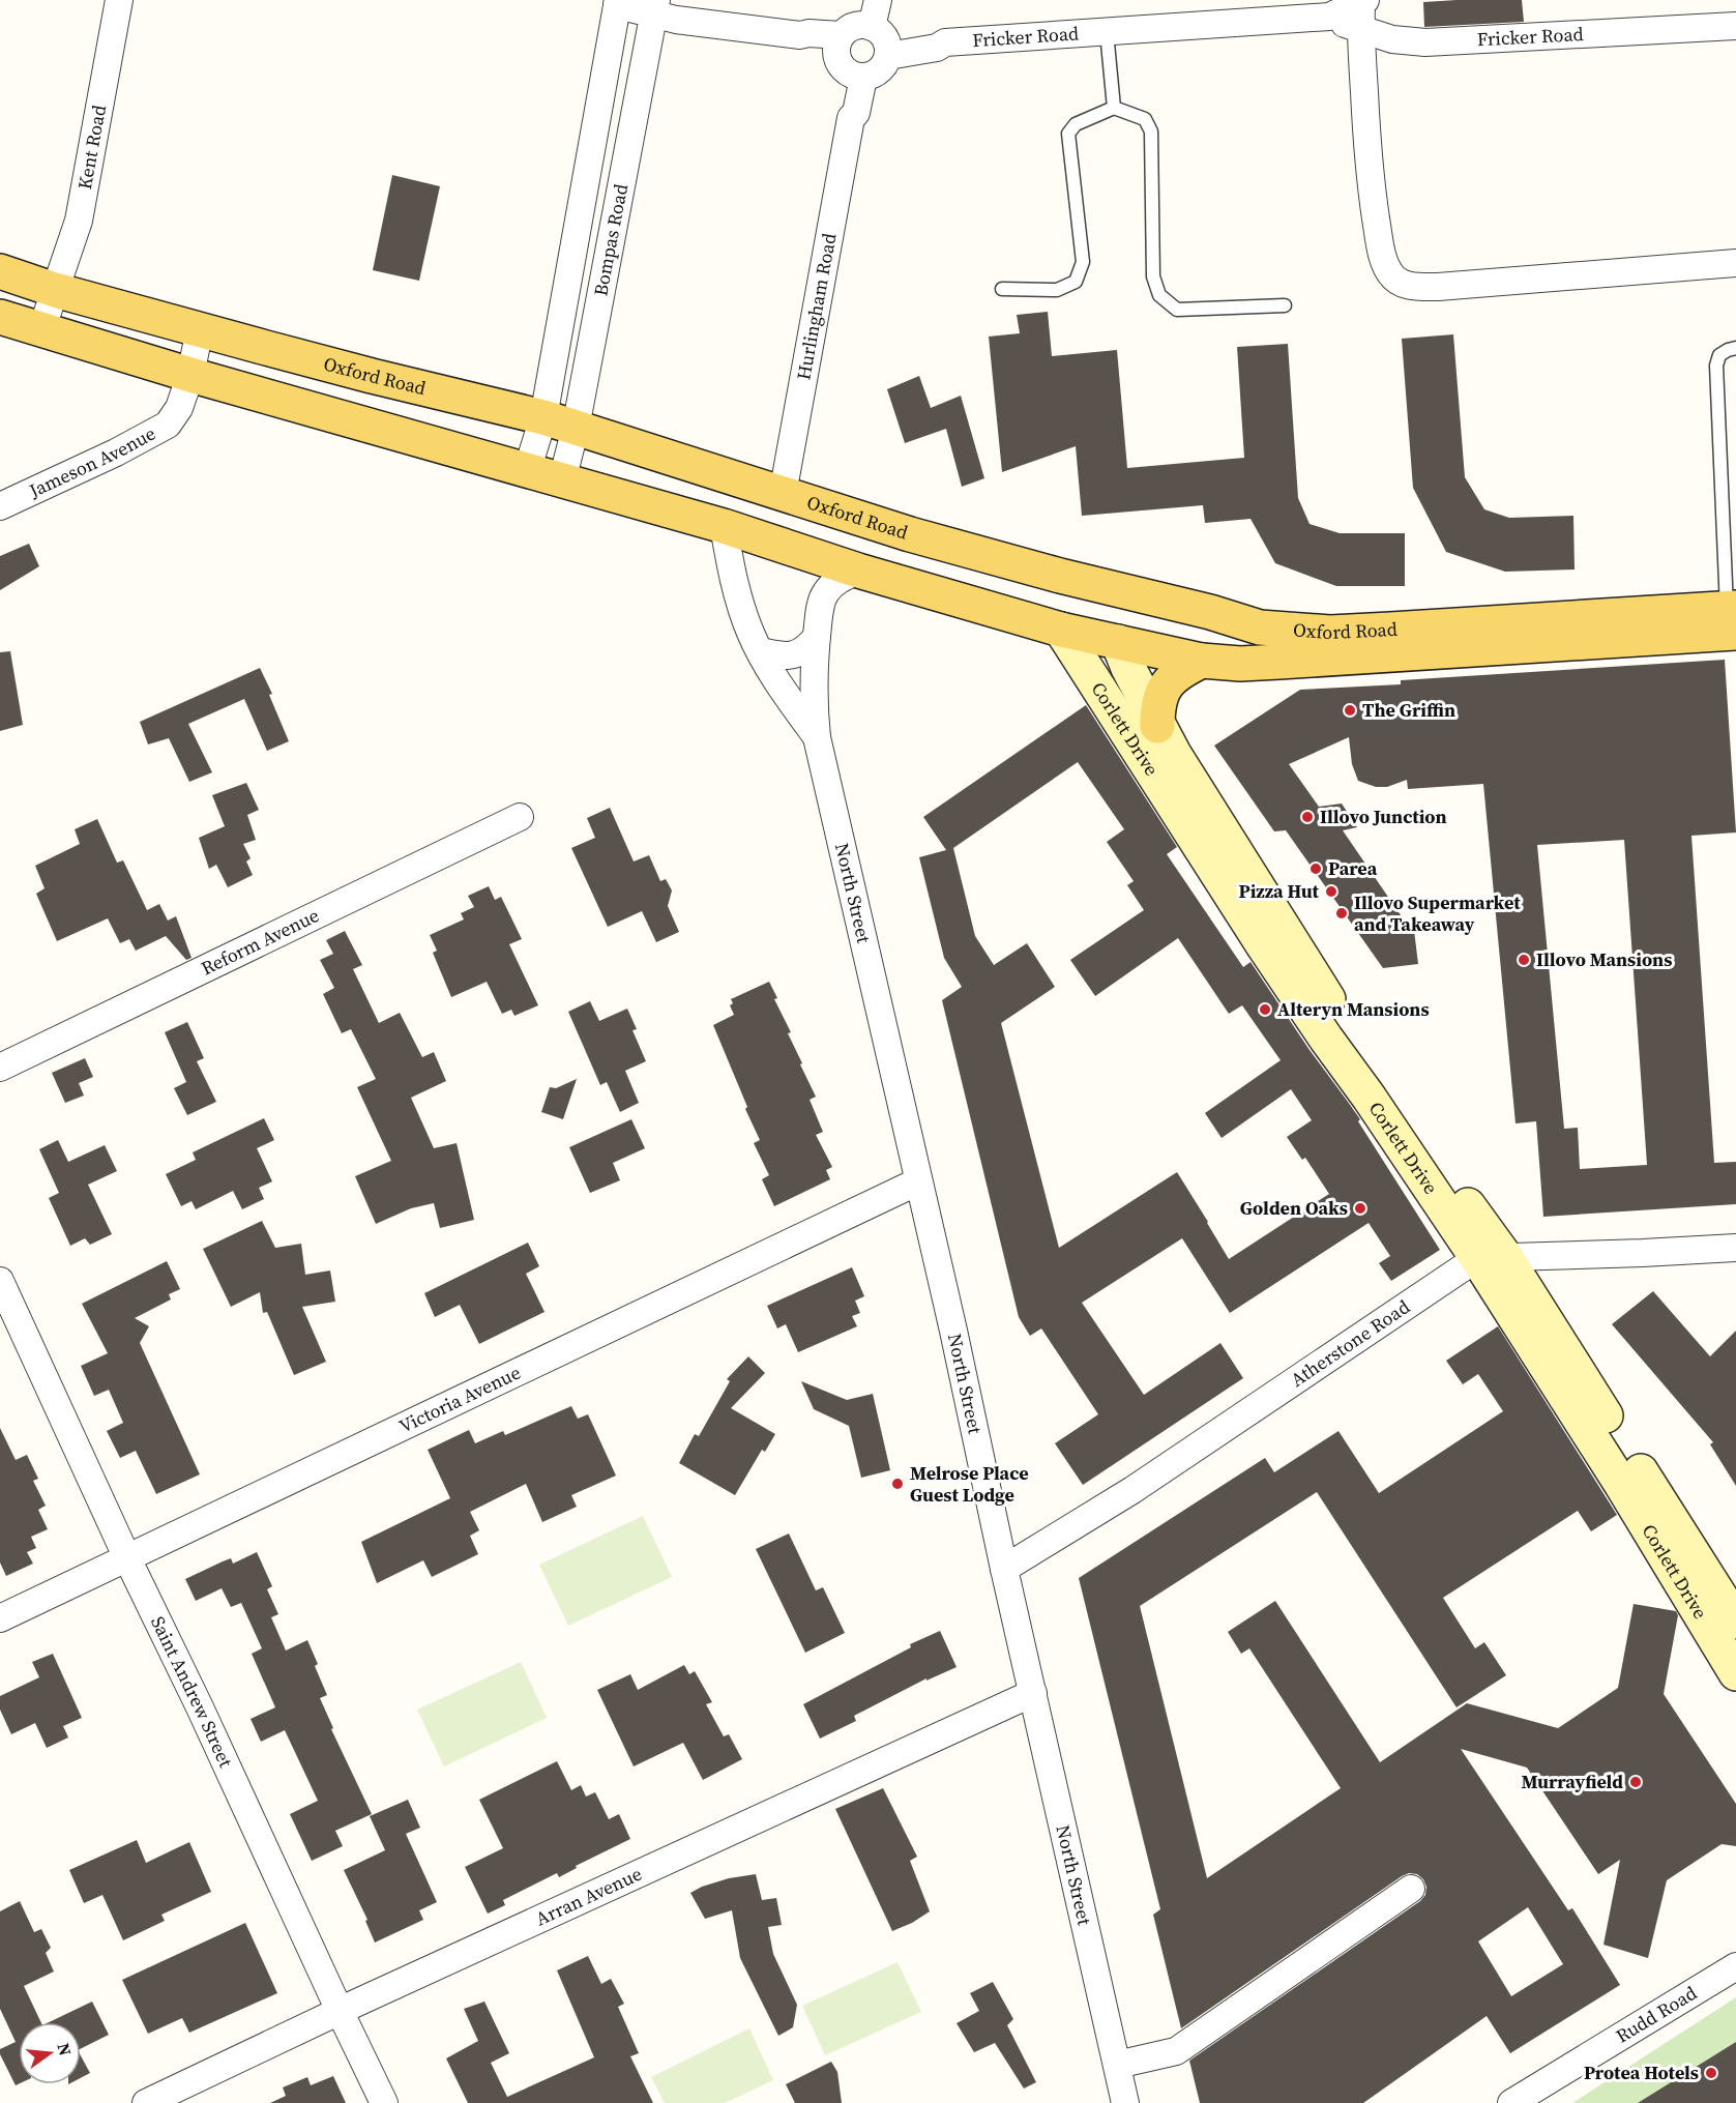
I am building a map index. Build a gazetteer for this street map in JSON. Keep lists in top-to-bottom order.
{
  "streets": {
    "main road": ["Oxford Road", "Corlett Drive"],
    "street": [
      "Fricker Road",
      "Kent Road",
      "Bompas Road",
      "Hurlingham Road",
      "Jameson Avenue",
      "North Street",
      "Reform Avenue",
      "Atherstone Road",
      "Victoria Avenue",
      "Saint Andrew Street",
      "Arran Avenue",
      "Rudd Road"
    ]
  },
  "crossings": [
    ["Fricker Road", "Bompas Road"],
    ["Fricker Road", "Hurlingham Road"],
    ["Kent Road", "Oxford Road"],
    ["Bompas Road", "Oxford Road"],
    ["Hurlingham Road", "Oxford Road"],
    ["Oxford Road", "Jameson Avenue"],
    ["Oxford Road", "Corlett Drive"],
    ["Oxford Road", "North Street"],
    ["Corlett Drive", "Atherstone Road"],
    ["North Street", "Atherstone Road"],
    ["North Street", "Victoria Avenue"],
    ["North Street", "Arran Avenue"],
    ["Victoria Avenue", "Saint Andrew Street"],
    ["Saint Andrew Street", "Arran Avenue"]
  ],
  "places": [
    "The Griffin",
    "Illovo Junction",
    "Parea",
    "Pizza Hut",
    "Illovo Supermarket and Takeaway",
    "Illovo Mansions",
    "Alteryn Mansions",
    "Golden Oaks",
    "Melrose Place Guest Lodge",
    "Murrayfield",
    "Protea Hotels"
  ],
  "north": "right"
}
